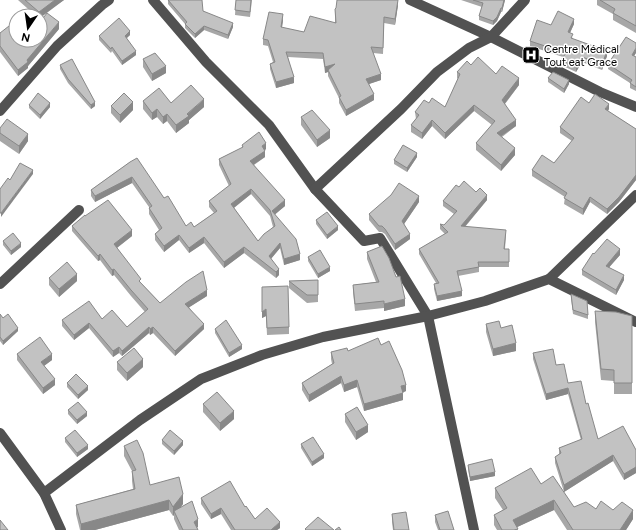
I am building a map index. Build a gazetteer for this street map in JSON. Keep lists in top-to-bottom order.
{
  "places": {
    "hospital": ["Centre Médical Tout eat Grace"]
  },
  "north": "bottom"
}
